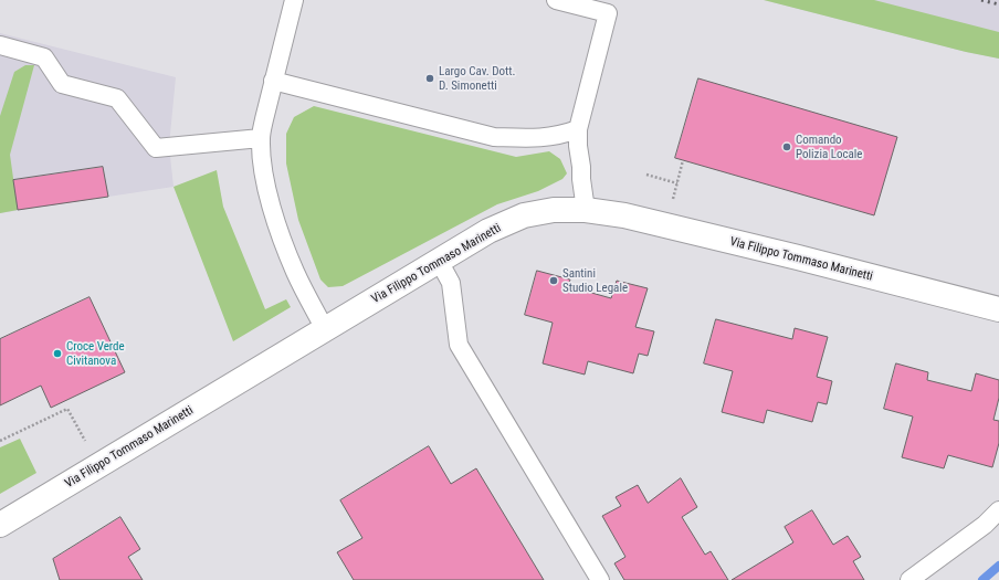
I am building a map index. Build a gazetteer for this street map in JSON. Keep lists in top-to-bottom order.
{
  "streets": {
    "street": ["Via Filippo Tommaso Marinetti"]
  },
  "places": [
    "Largo Cav. Dott. D. Simonetti",
    "Comando Polizia Locale",
    "Santini Studio Legale",
    "Croce Verde Civitanova"
  ]
}
